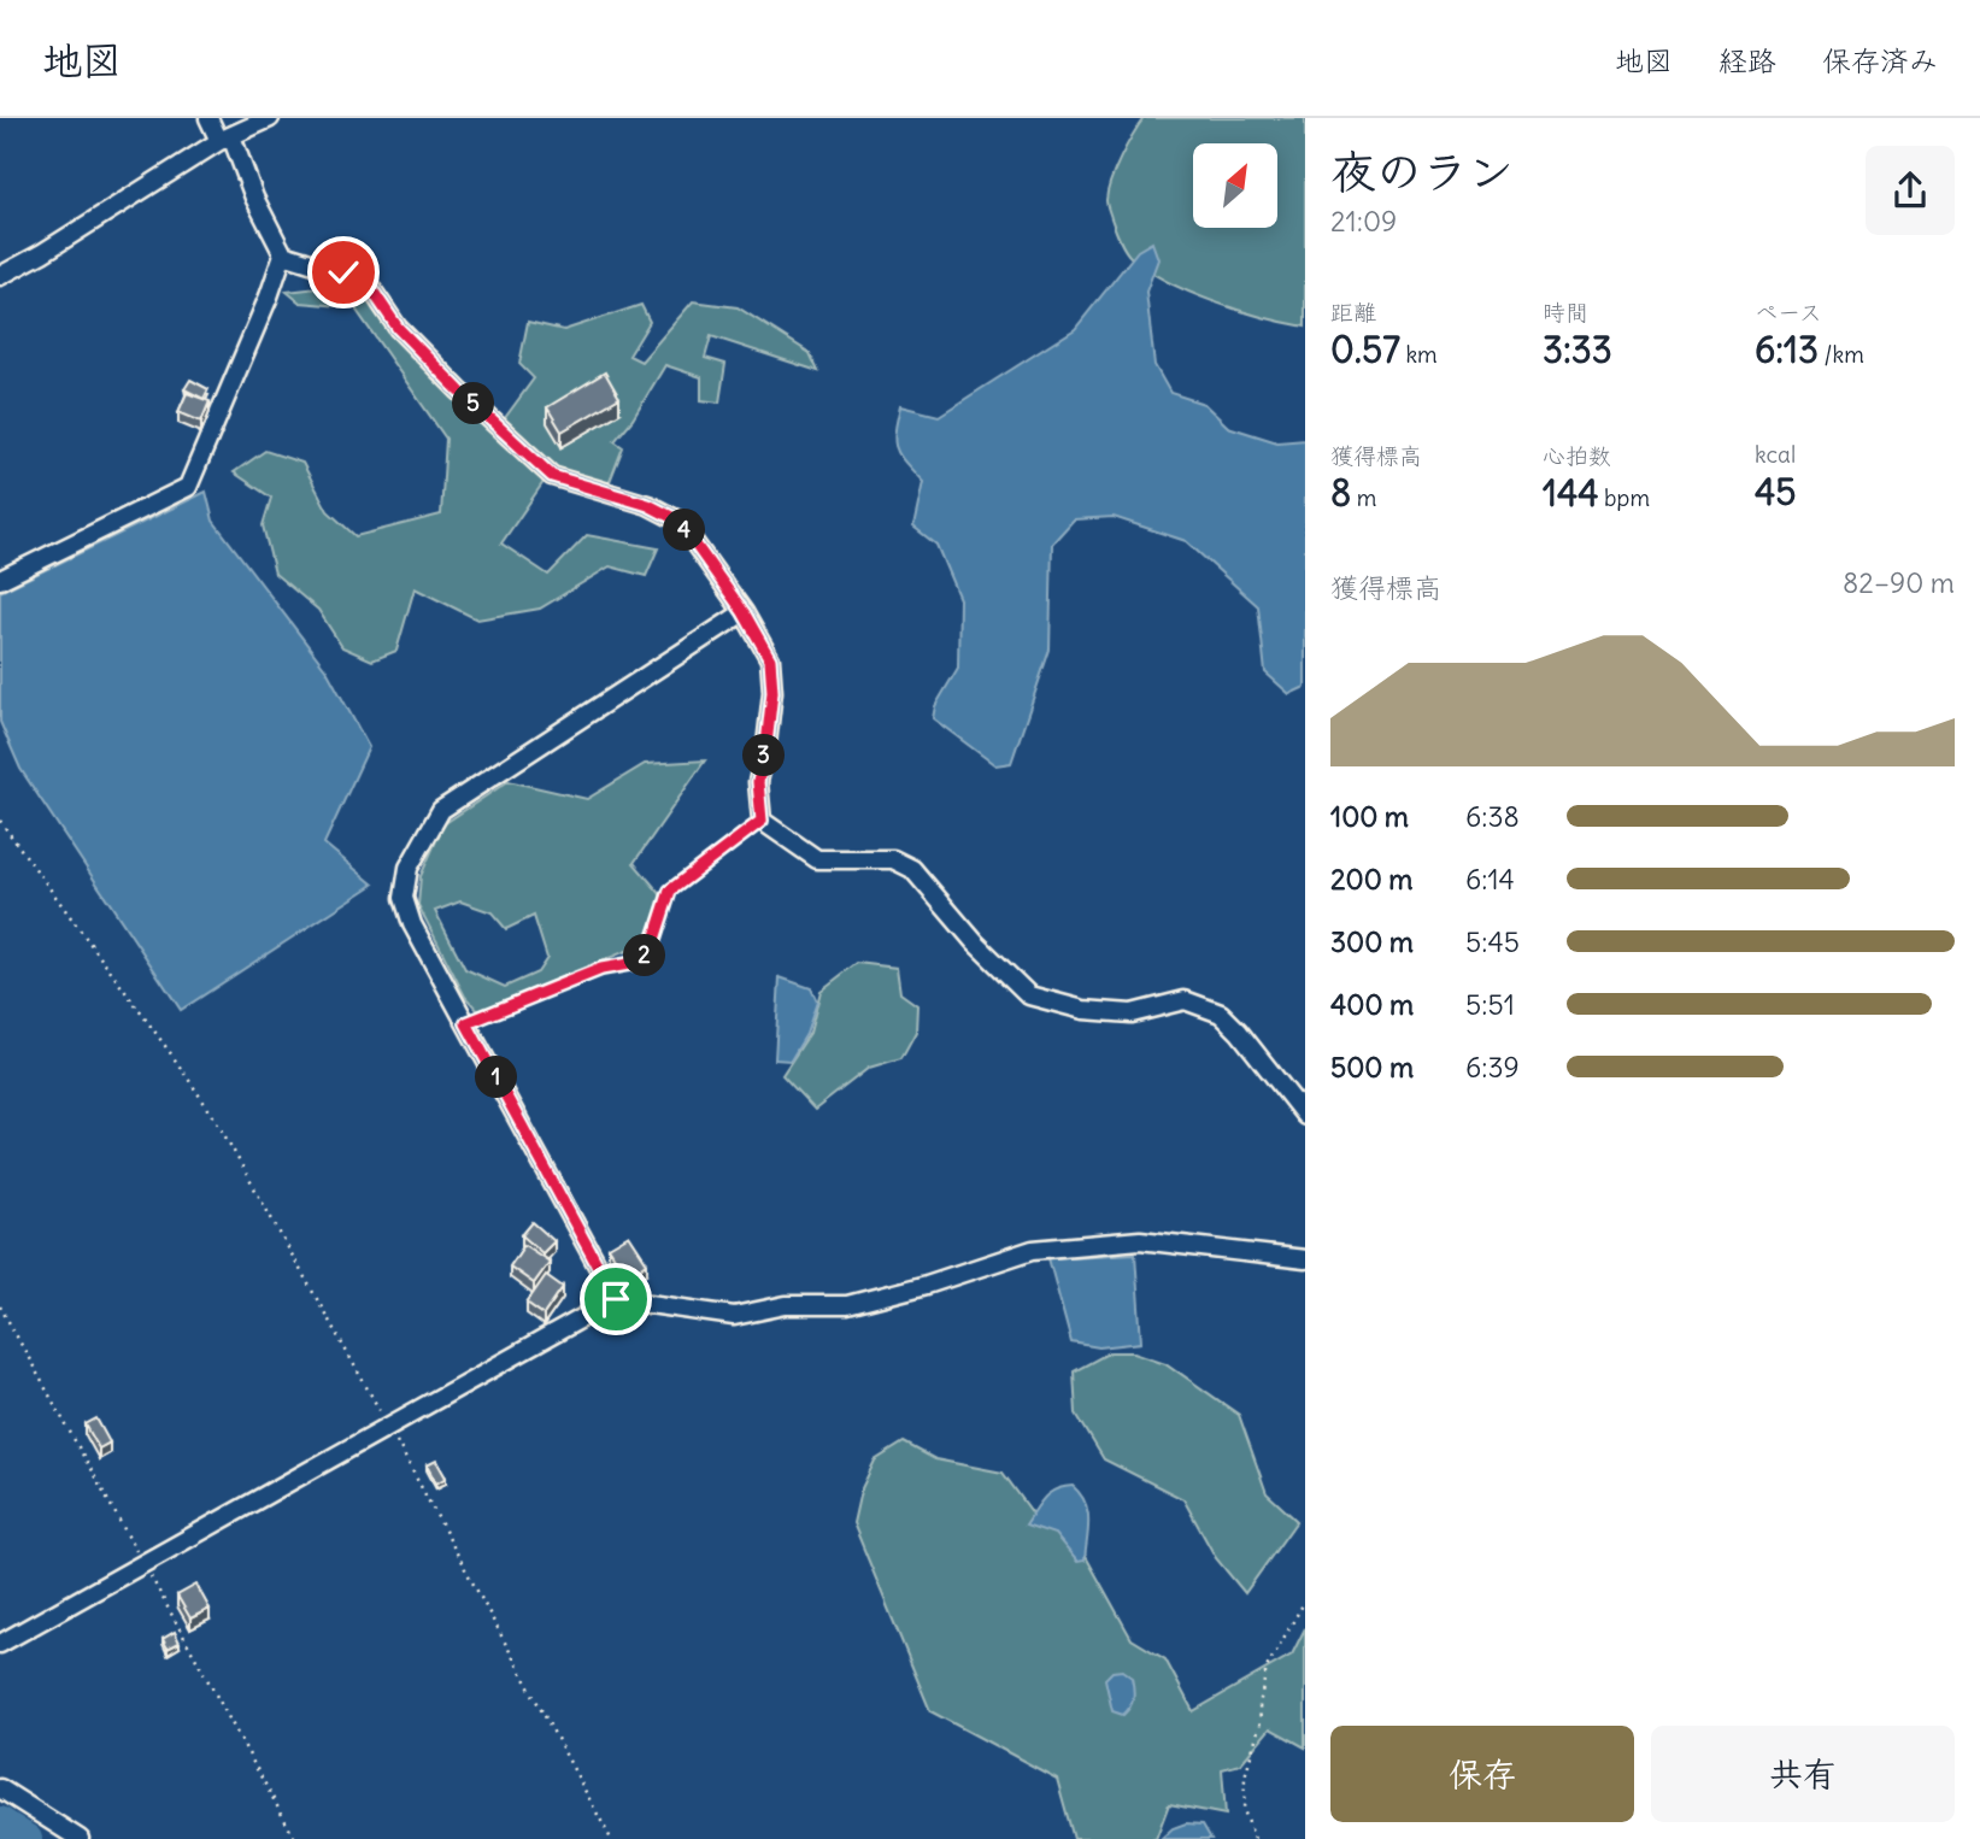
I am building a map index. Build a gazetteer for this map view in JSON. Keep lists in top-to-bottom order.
{
  "north": "top right",
  "page": {
    "header": "地図",
    "nav": ["地図", "経路", "保存済み"],
    "heading": ["夜のラン", "21:09"],
    "stats": [
      ["距離", "0.57 km"],
      ["時間", "3:33"],
      ["ペース", "6:13 /km"],
      ["獲得標高", "8 m"],
      ["心拍数", "144 bpm"],
      ["kcal", "45"]
    ],
    "pins": [
      "5",
      "4",
      "3",
      "2",
      "1"
    ],
    "chart": ["獲得標高", "82–90 m"],
    "list": [
      {
        "name": "100 m",
        "note": "6:38"
      },
      {
        "name": "200 m",
        "note": "6:14"
      },
      {
        "name": "300 m",
        "note": "5:45"
      },
      {
        "name": "400 m",
        "note": "5:51"
      },
      {
        "name": "500 m",
        "note": "6:39"
      }
    ],
    "buttons": ["保存", "共有"]
  }
}
